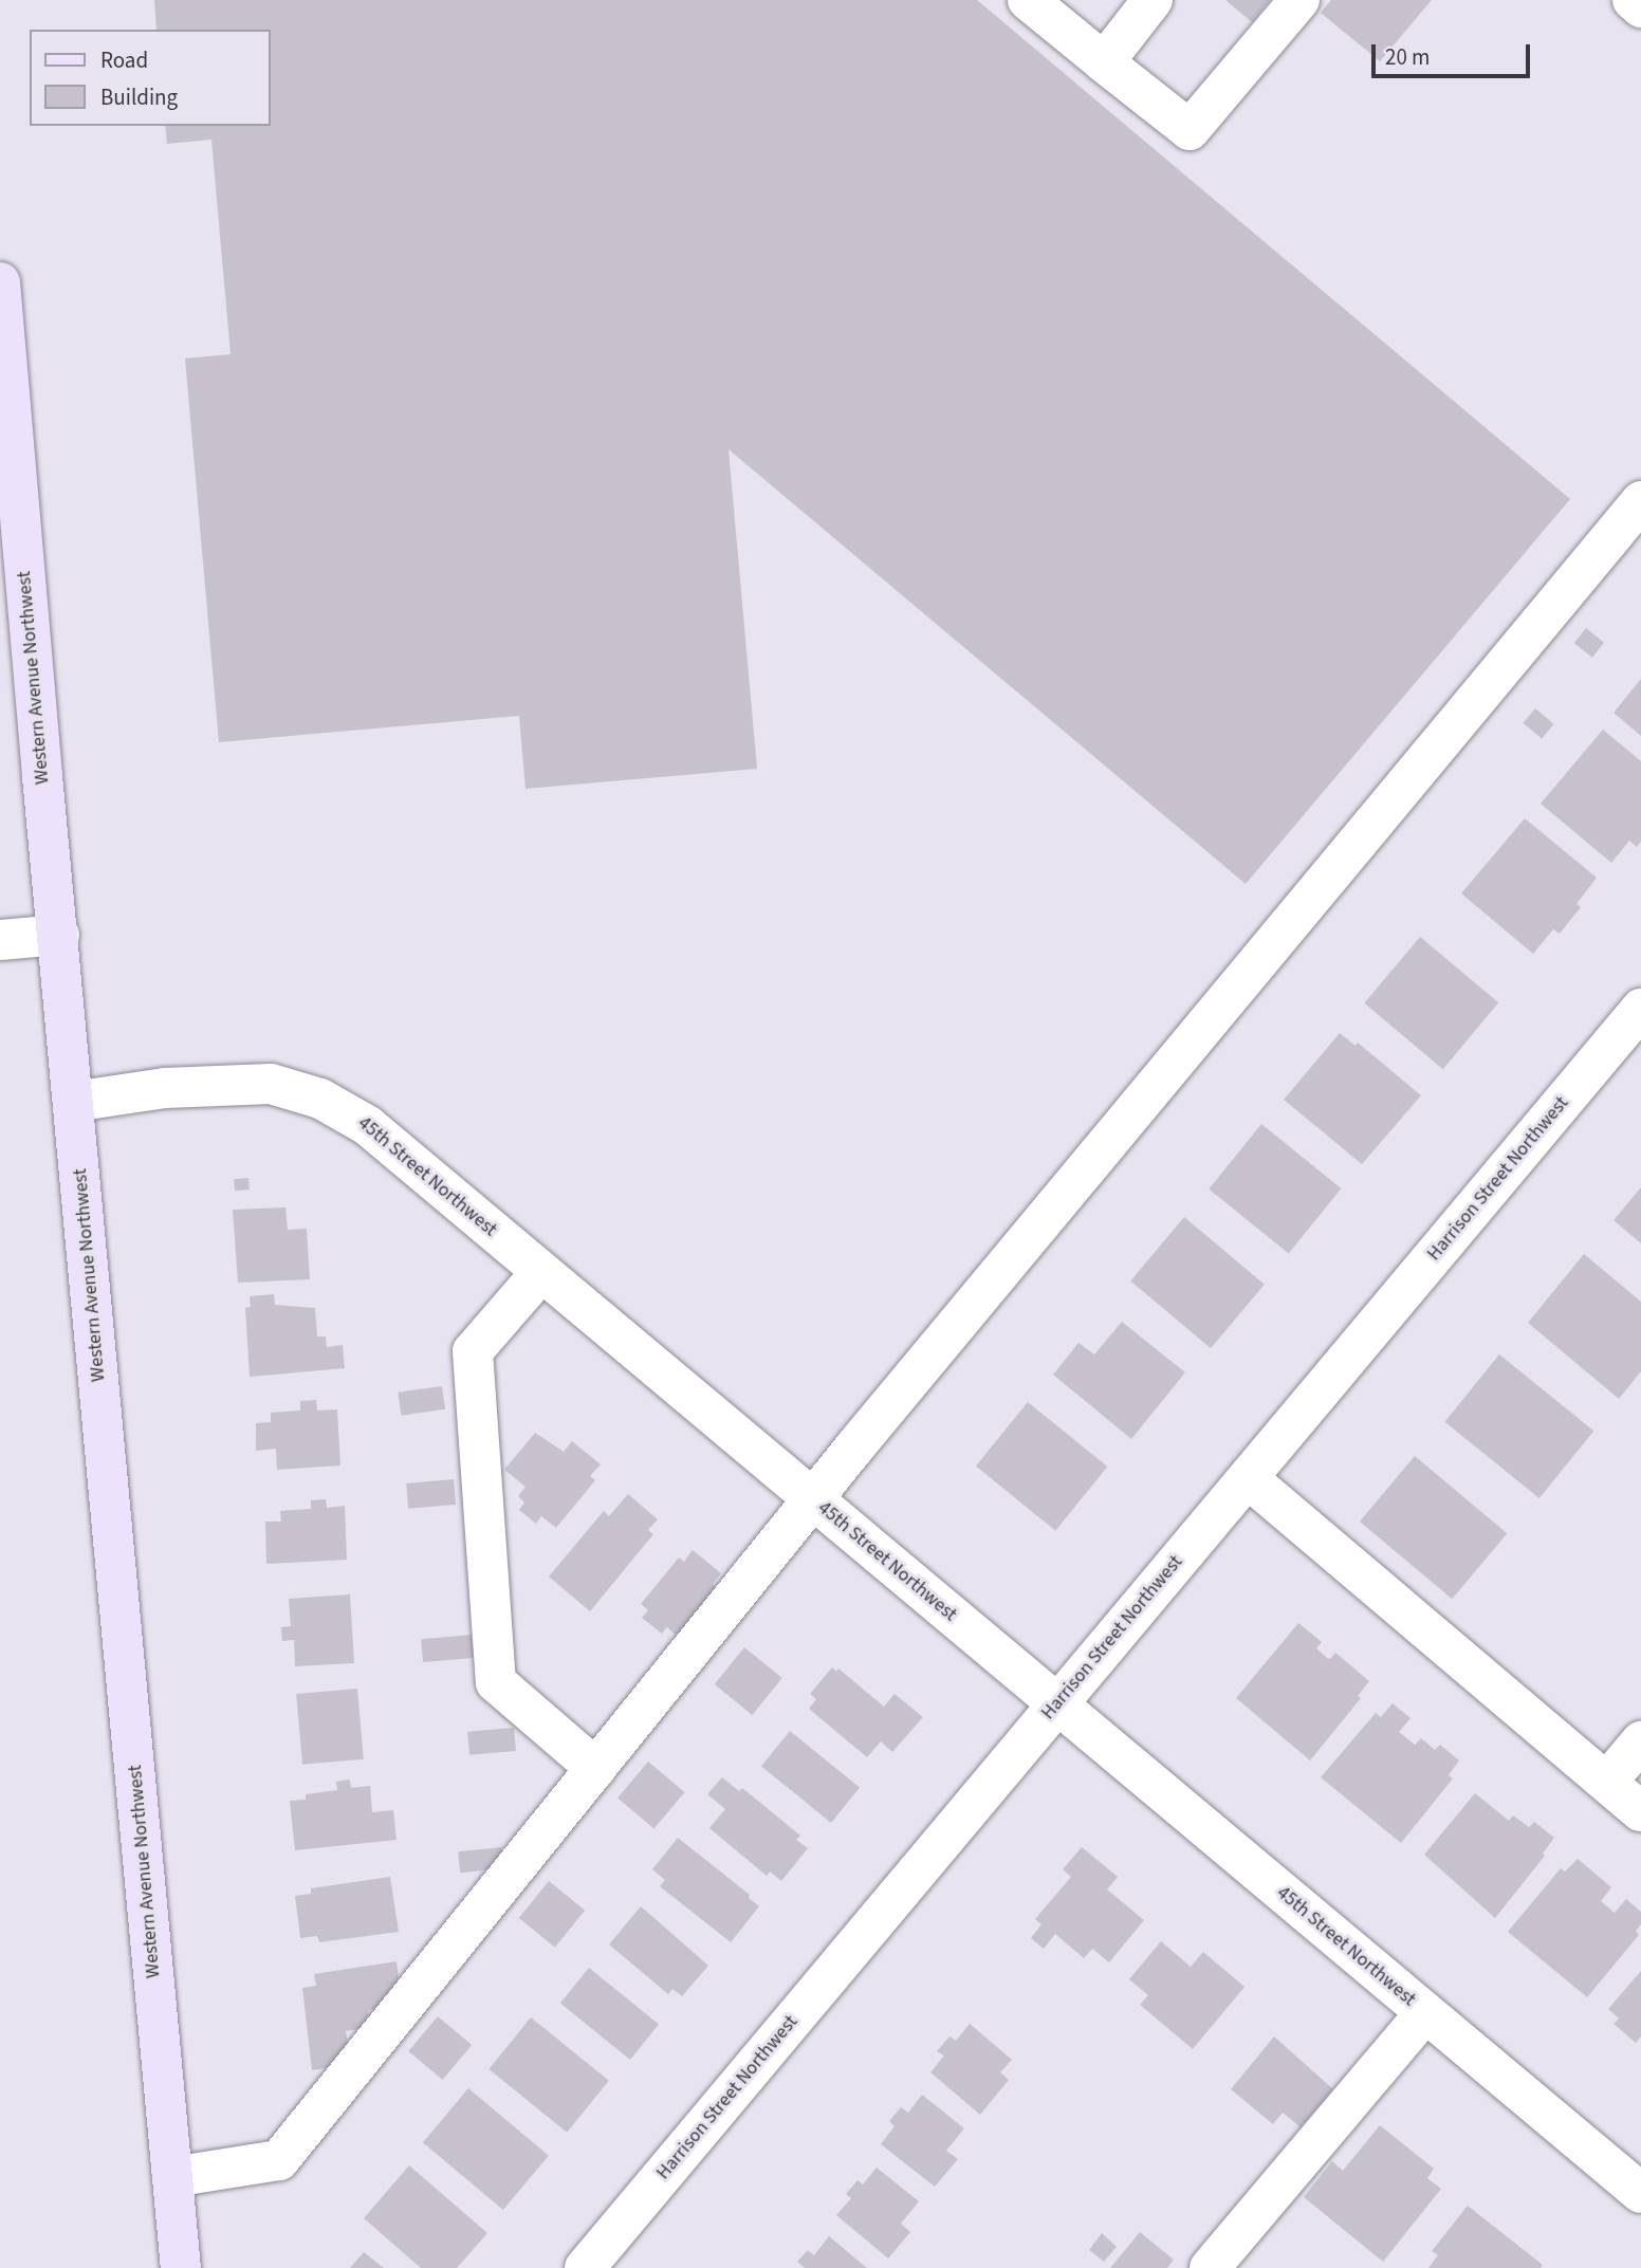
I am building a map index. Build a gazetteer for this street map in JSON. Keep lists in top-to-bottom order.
{
  "streets": {
    "main road": ["Western Avenue Northwest"],
    "street": ["45th Street Northwest", "Harrison Street Northwest"]
  },
  "crossings": [
    ["Western Avenue Northwest", "45th Street Northwest"],
    ["45th Street Northwest", "Harrison Street Northwest"]
  ],
  "legend": ["Road", "Building"],
  "scale_bar": "20 m"
}
